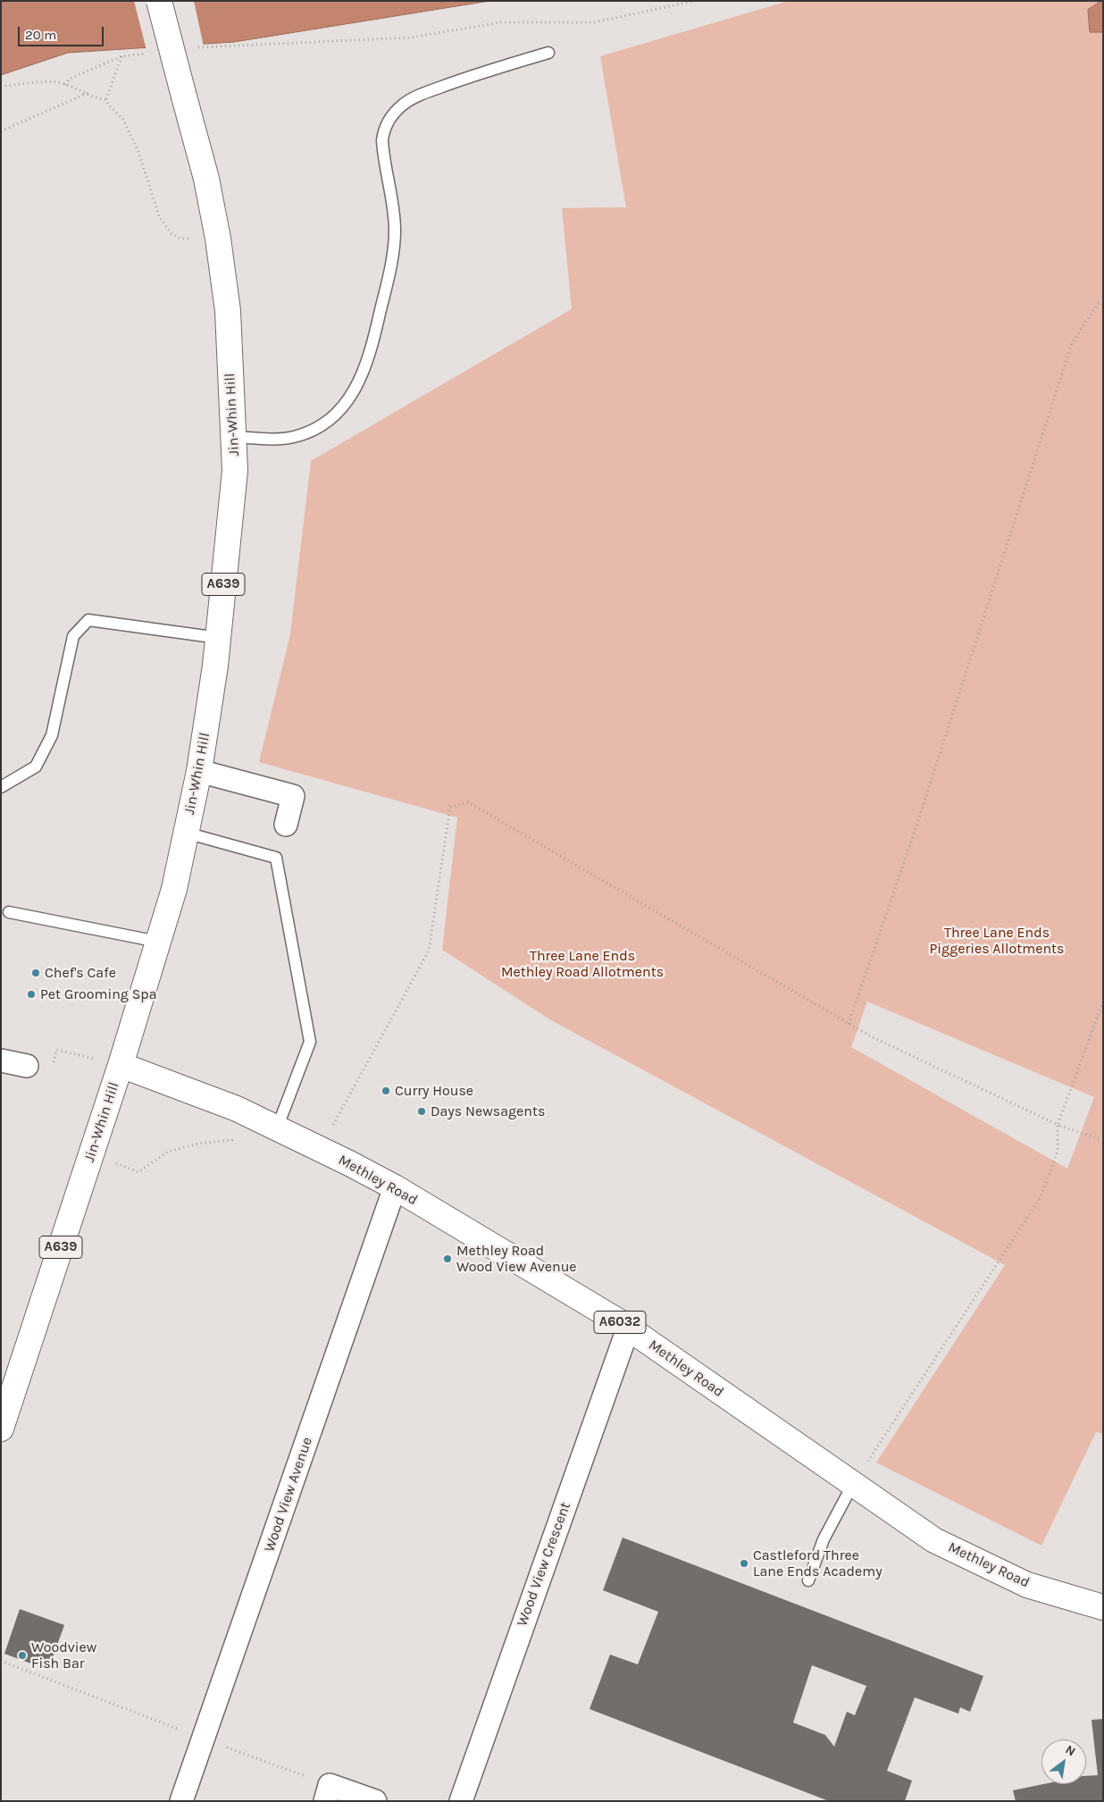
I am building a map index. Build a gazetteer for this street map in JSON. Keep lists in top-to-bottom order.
{
  "streets": {
    "main road": [
      "Jin-Whin Hill",
      "A639",
      "Methley Road",
      "A6032"
    ],
    "street": ["Wood View Avenue", "Wood View Crescent"]
  },
  "crossings": [
    ["Jin-Whin Hill", "Methley Road"],
    ["Methley Road", "Wood View Avenue"],
    ["Methley Road", "Wood View Crescent"]
  ],
  "parks": ["Three Lane Ends Piggeries Allotments", "Three Lane Ends Methley Road Allotments"],
  "places": [
    "Chef's Cafe",
    "Pet Grooming Spa",
    "Curry House",
    "Days Newsagents",
    "Methley Road Wood View Avenue",
    "Castleford Three Lane Ends Academy",
    "Woodview Fish Bar"
  ],
  "scale_bar": "20 m",
  "north": "top right"
}
